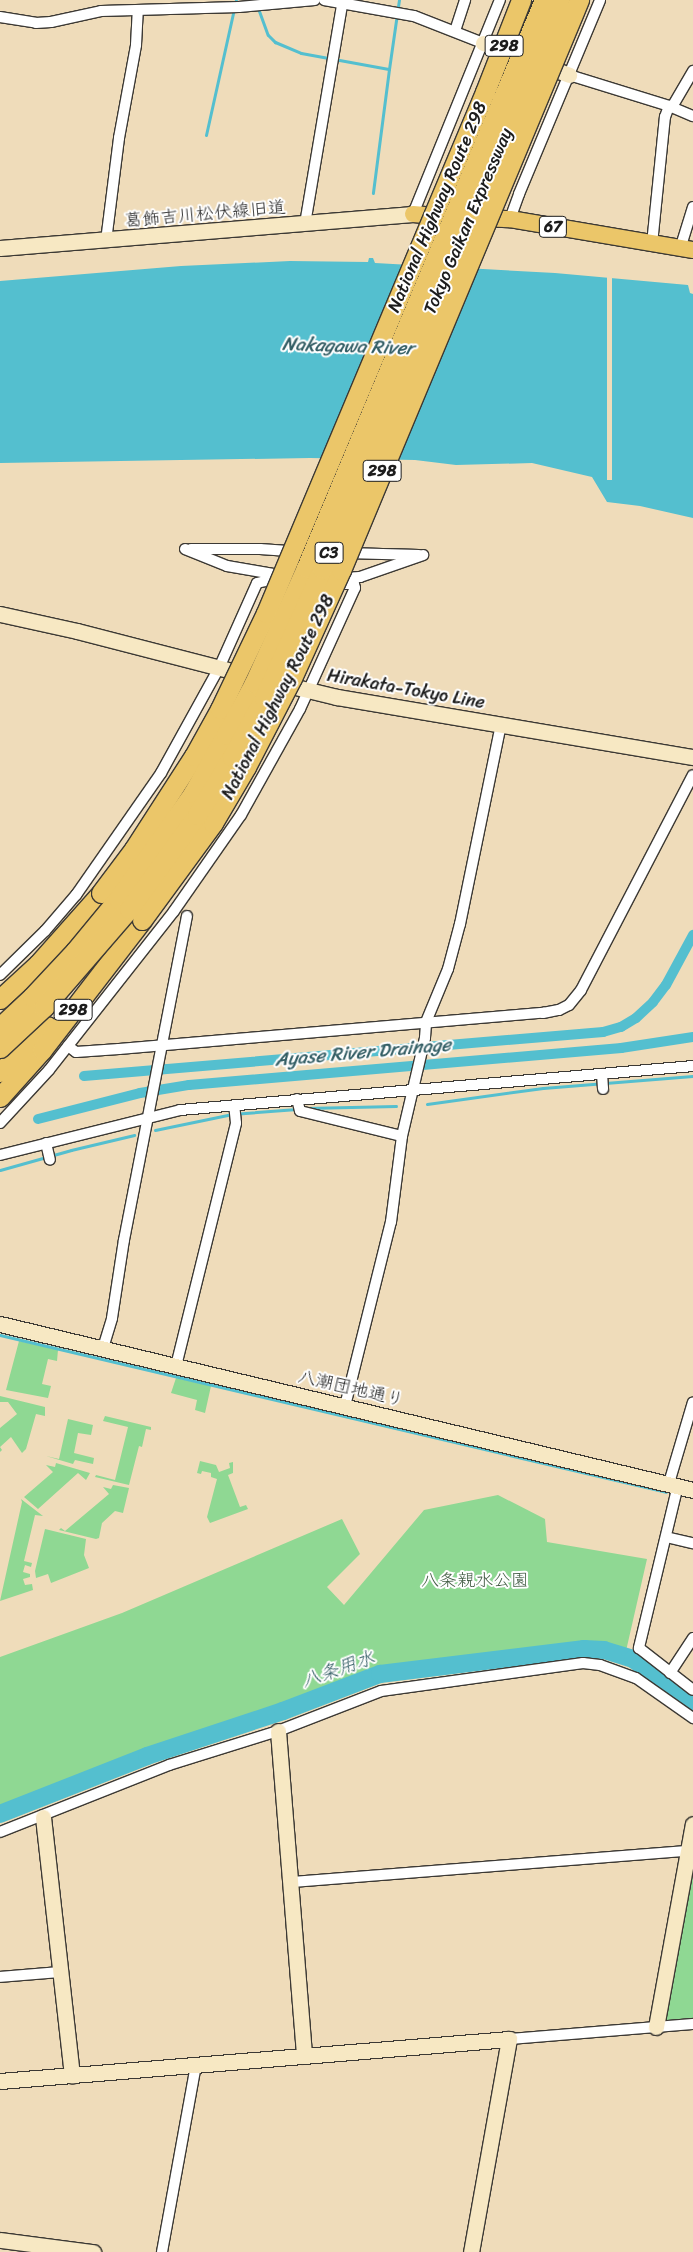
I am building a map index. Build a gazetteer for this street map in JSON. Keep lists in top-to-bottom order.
{
  "streets": {
    "highway": [
      "298",
      "National Highway Route 298",
      "Tokyo Gaikan Expressway",
      "C3"
    ],
    "main road": ["67"],
    "street": ["葛飾吉川松伏線旧道", "Hirakata-Tokyo Line", "八潮団地通り"]
  },
  "crossings": [
    ["298", "National Highway Route 298"],
    ["298", "Tokyo Gaikan Expressway"],
    ["葛飾吉川松伏線旧道", "67"]
  ],
  "water": ["Nakagawa River", "Ayase River Drainage", "八条用水"],
  "parks": ["八条親水公園"]
}
